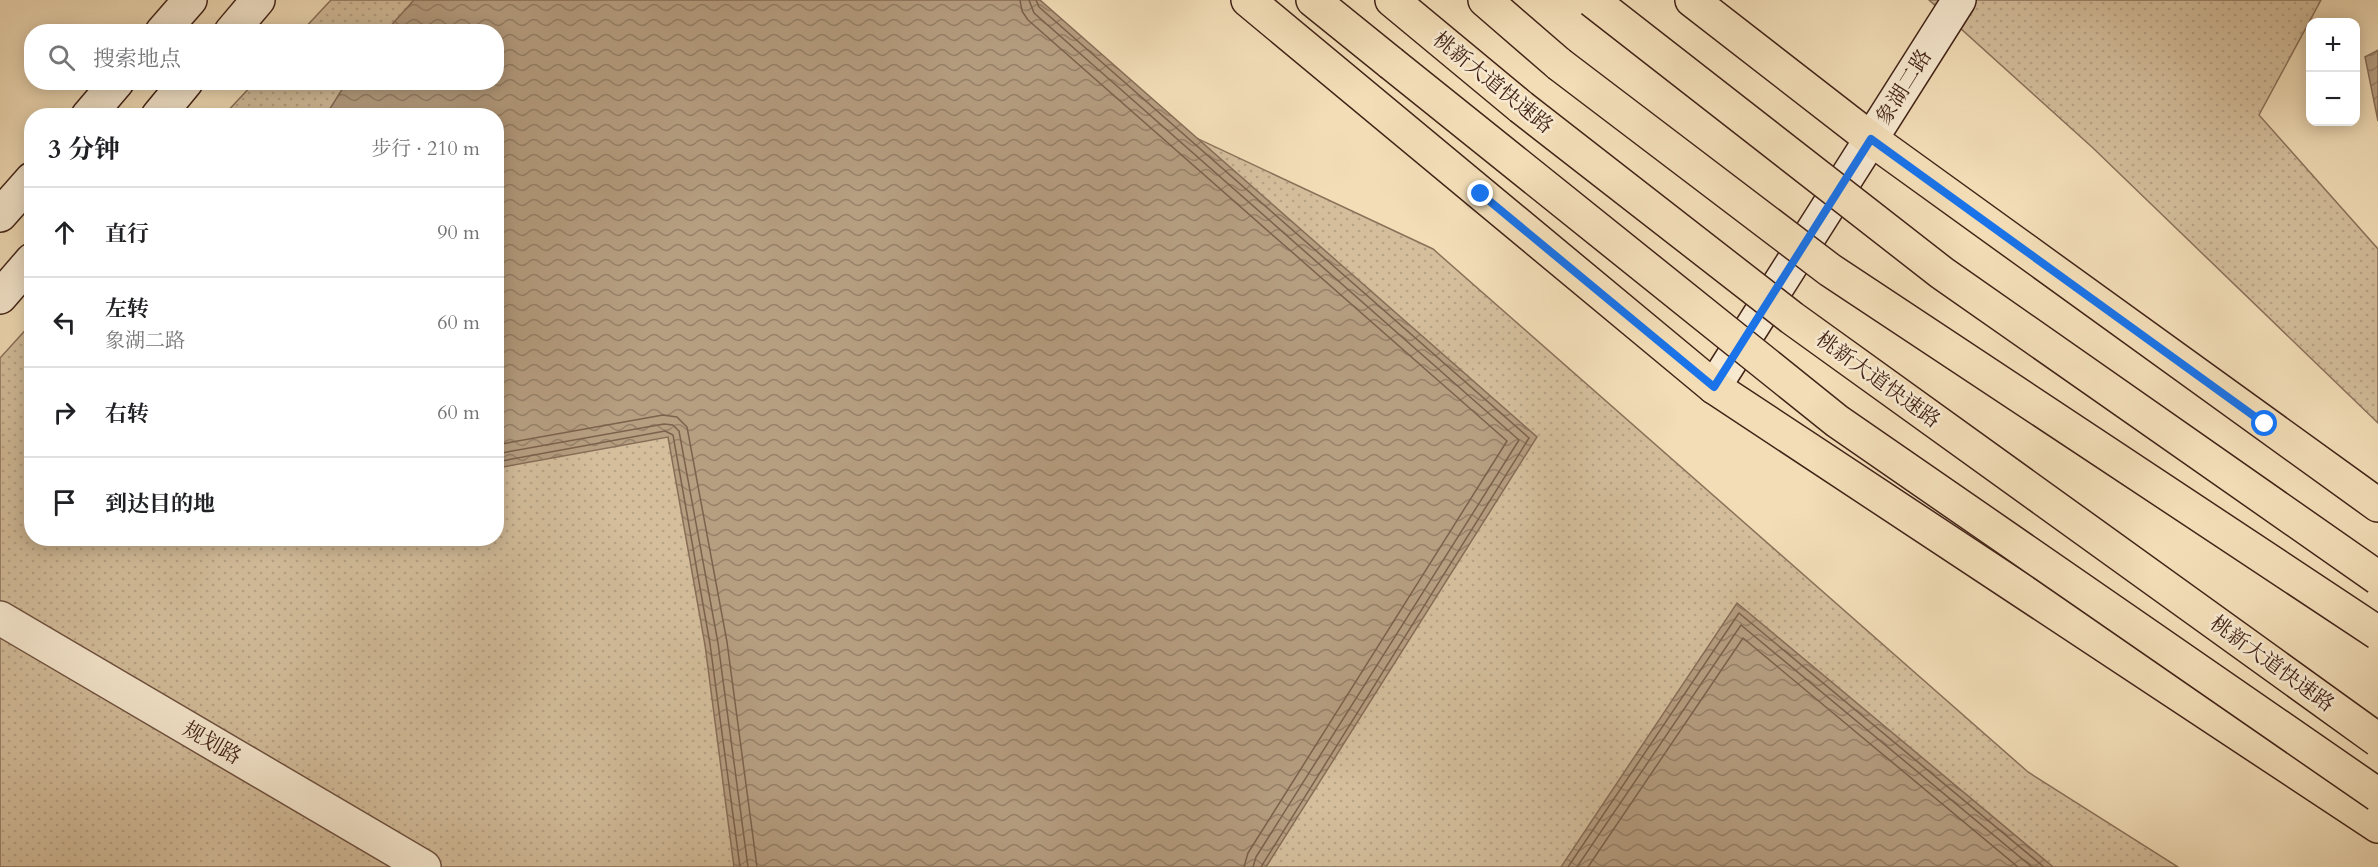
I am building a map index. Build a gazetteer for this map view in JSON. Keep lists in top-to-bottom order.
{
  "streets": {
    "main road": ["桃新大道快速路"],
    "street": ["象湖二路", "规划路"]
  },
  "page": {
    "map_buttons": ["+", "−"],
    "search": "搜索地点",
    "heading": ["3 分钟", "步行 · 210 m"],
    "list": [
      ["直行", "90 m"],
      ["左转", "象湖二路", "60 m"],
      ["右转", "60 m"],
      "到达目的地"
    ]
  }
}
